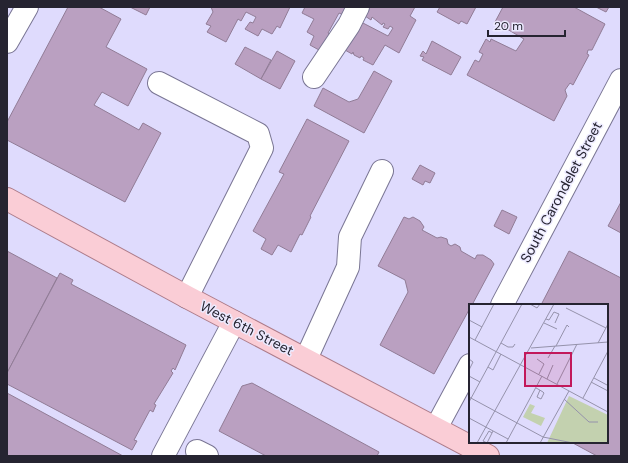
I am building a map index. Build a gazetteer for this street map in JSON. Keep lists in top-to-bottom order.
{
  "streets": {
    "main road": ["West 6th Street"],
    "street": ["South Carondelet Street"]
  },
  "scale_bar": "20 m"
}
